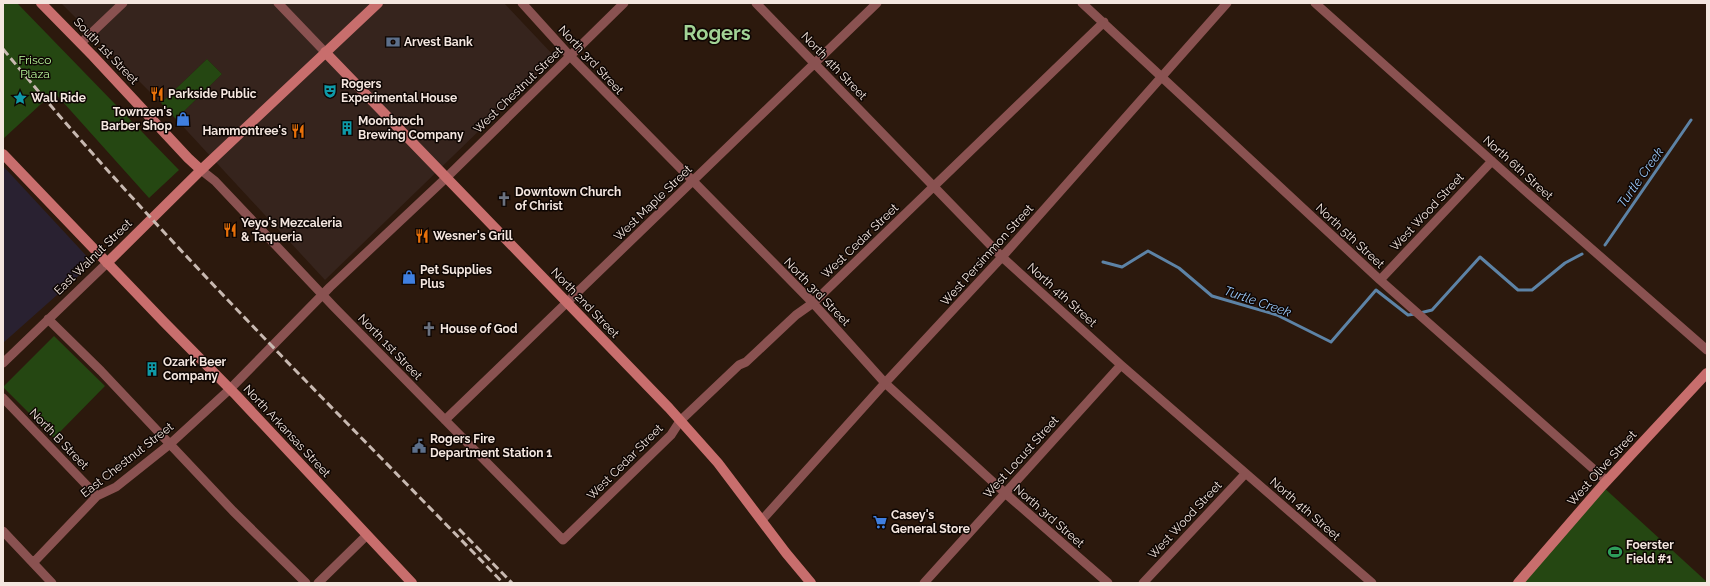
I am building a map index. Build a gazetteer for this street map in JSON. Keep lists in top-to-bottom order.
{
  "streets": {
    "street": [
      "South 1st Street",
      "North 3rd Street",
      "North 4th Street",
      "West Chestnut Street",
      "North 6th Street",
      "West Maple Street",
      "West Wood Street",
      "North 5th Street",
      "West Cedar Street",
      "West Persimmon Street",
      "East Walnut Street",
      "North 2nd Street",
      "North 1st Street",
      "North Arkansas Street",
      "North B Street",
      "West Locust Street",
      "East Chestnut Street",
      "West Olive Street"
    ]
  },
  "crossings": [
    ["South 1st Street", "East Walnut Street"],
    ["South 1st Street", "North 1st Street"],
    ["North 3rd Street", "West Chestnut Street"],
    ["North 3rd Street", "West Maple Street"],
    ["North 3rd Street", "West Cedar Street"],
    ["North 3rd Street", "West Persimmon Street"],
    ["North 3rd Street", "West Locust Street"],
    ["North 4th Street", "West Maple Street"],
    ["North 4th Street", "West Wood Street"],
    ["North 4th Street", "West Cedar Street"],
    ["North 4th Street", "West Persimmon Street"],
    ["North 4th Street", "West Locust Street"],
    ["West Chestnut Street", "North 2nd Street"],
    ["West Chestnut Street", "North 1st Street"],
    ["West Chestnut Street", "East Chestnut Street"],
    ["North 6th Street", "West Wood Street"],
    ["West Maple Street", "North 2nd Street"],
    ["West Maple Street", "North 1st Street"],
    ["West Wood Street", "North 5th Street"],
    ["North 5th Street", "West Cedar Street"],
    ["North 5th Street", "West Persimmon Street"],
    ["North 5th Street", "West Olive Street"],
    ["West Cedar Street", "North 2nd Street"],
    ["West Cedar Street", "North 1st Street"],
    ["West Persimmon Street", "North 2nd Street"],
    ["East Walnut Street", "North 2nd Street"],
    ["East Walnut Street", "North 1st Street"],
    ["East Walnut Street", "North Arkansas Street"],
    ["North 1st Street", "East Chestnut Street"],
    ["North Arkansas Street", "East Chestnut Street"],
    ["North B Street", "East Chestnut Street"]
  ],
  "districts": ["Rogers"],
  "water": ["Turtle Creek"],
  "parks": ["Frisco Plaza"],
  "places": {
    "bank": ["Arvest Bank"],
    "theatre": ["Rogers Experimental House"],
    "restaurant": [
      "Parkside Public",
      "Hammontree's",
      "Yeyo's Mezcaleria & Taqueria",
      "Wesner's Grill"
    ],
    "place": ["Wall Ride"],
    "shop": ["Townzen's Barber Shop", "Pet Supplies Plus"],
    "building": ["Moonbroch Brewing Company", "Ozark Beer Company"],
    "church": ["Downtown Church of Christ", "House of God"],
    "public building": ["Rogers Fire Department Station 1"],
    "supermarket": ["Casey's General Store"],
    "sports": ["Foerster Field #1"]
  }
}
